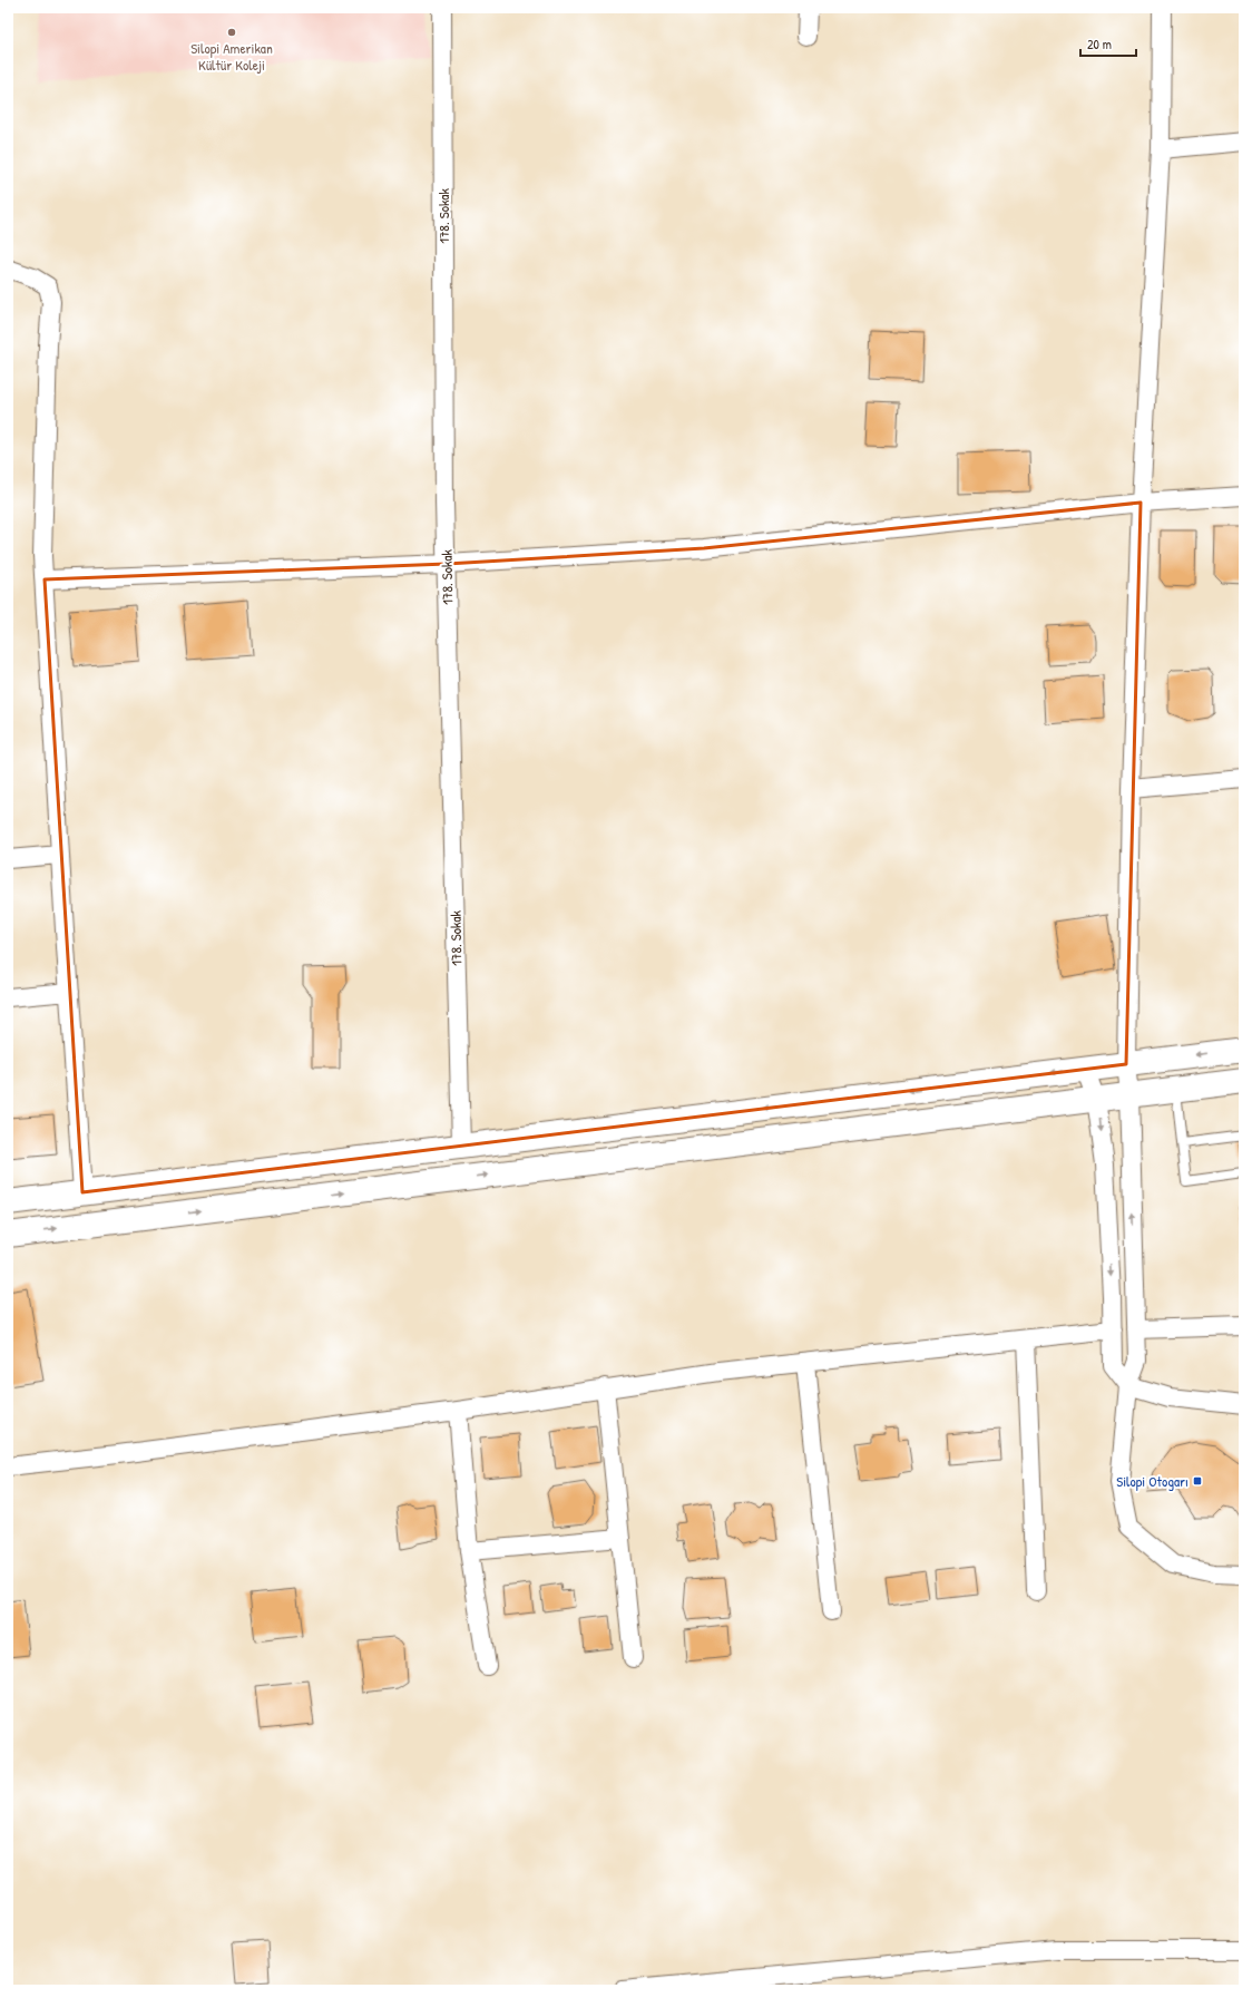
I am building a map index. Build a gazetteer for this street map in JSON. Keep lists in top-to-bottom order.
{
  "streets": {
    "street": ["178. Sokak"]
  },
  "places": {
    "other": ["Silopi Amerikan Kültür Koleji"],
    "transit": ["Silopi Otogarı"]
  },
  "scale_bar": "20 m"
}
